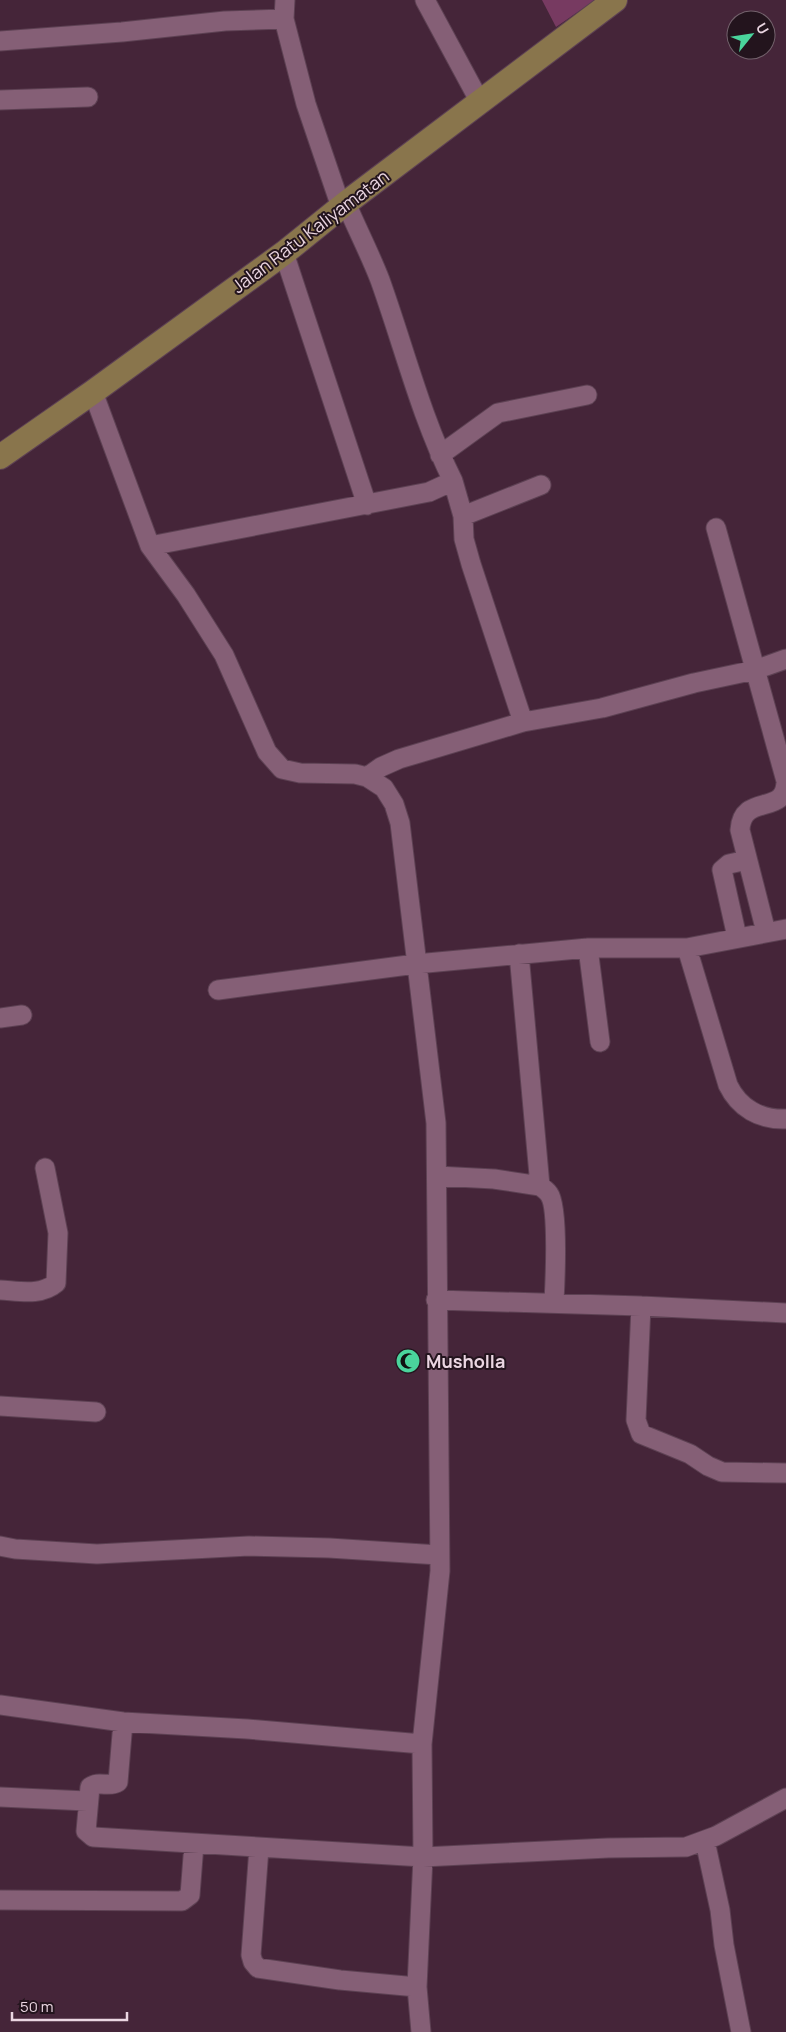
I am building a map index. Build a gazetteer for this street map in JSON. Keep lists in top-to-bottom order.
{
  "streets": {
    "main road": ["Jalan Ratu Kaliyamatan"]
  },
  "places": {
    "mosque": ["Musholla"]
  },
  "scale_bar": "50 m",
  "north": "top right"
}
